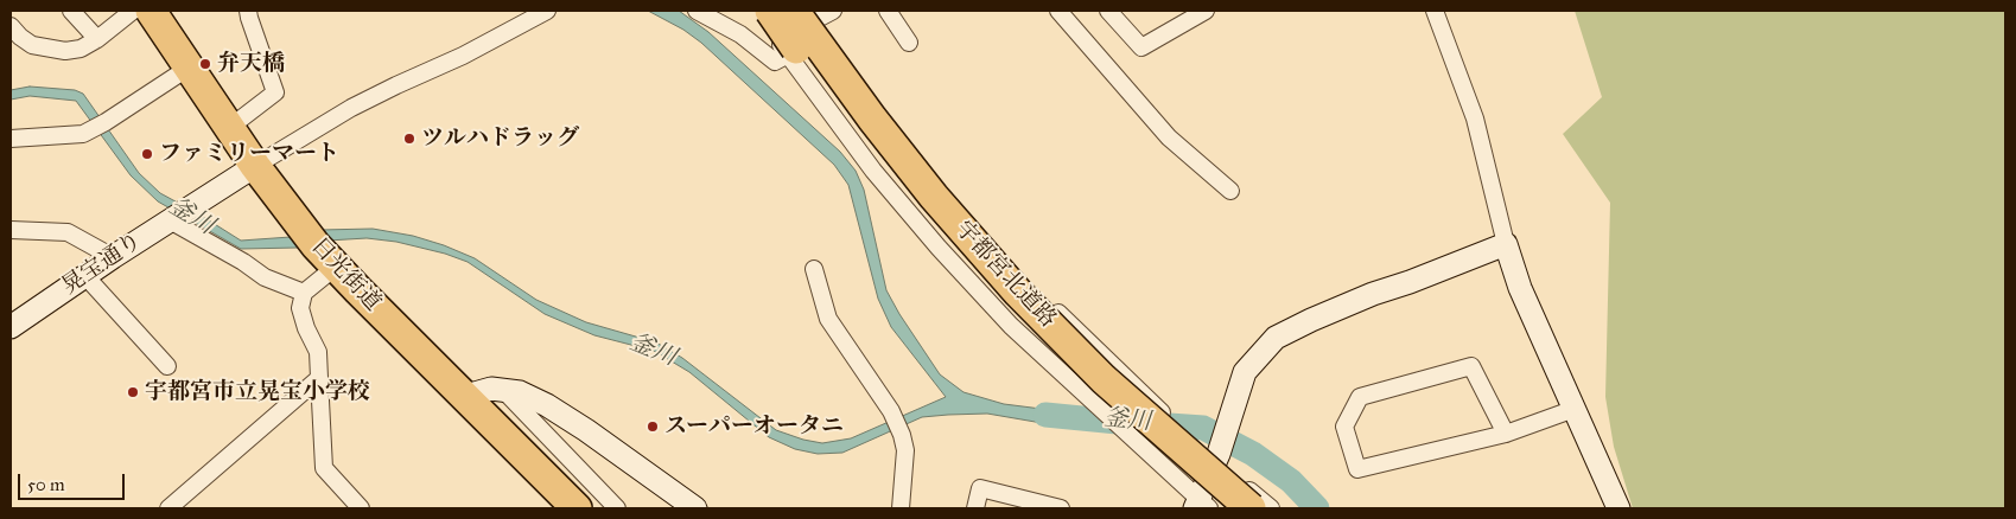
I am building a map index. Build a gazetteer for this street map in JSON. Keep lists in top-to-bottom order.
{
  "streets": {
    "highway": ["日光街道", "宇都宮北道路"],
    "street": ["晃宝通り"]
  },
  "crossings": [
    ["晃宝通り", "日光街道"]
  ],
  "water": ["釜川"],
  "places": [
    "弁天橋",
    "ツルハドラッグ",
    "ファミリーマート",
    "宇都宮市立晃宝小学校",
    "スーパーオータニ"
  ],
  "scale_bar": "50 m"
}
